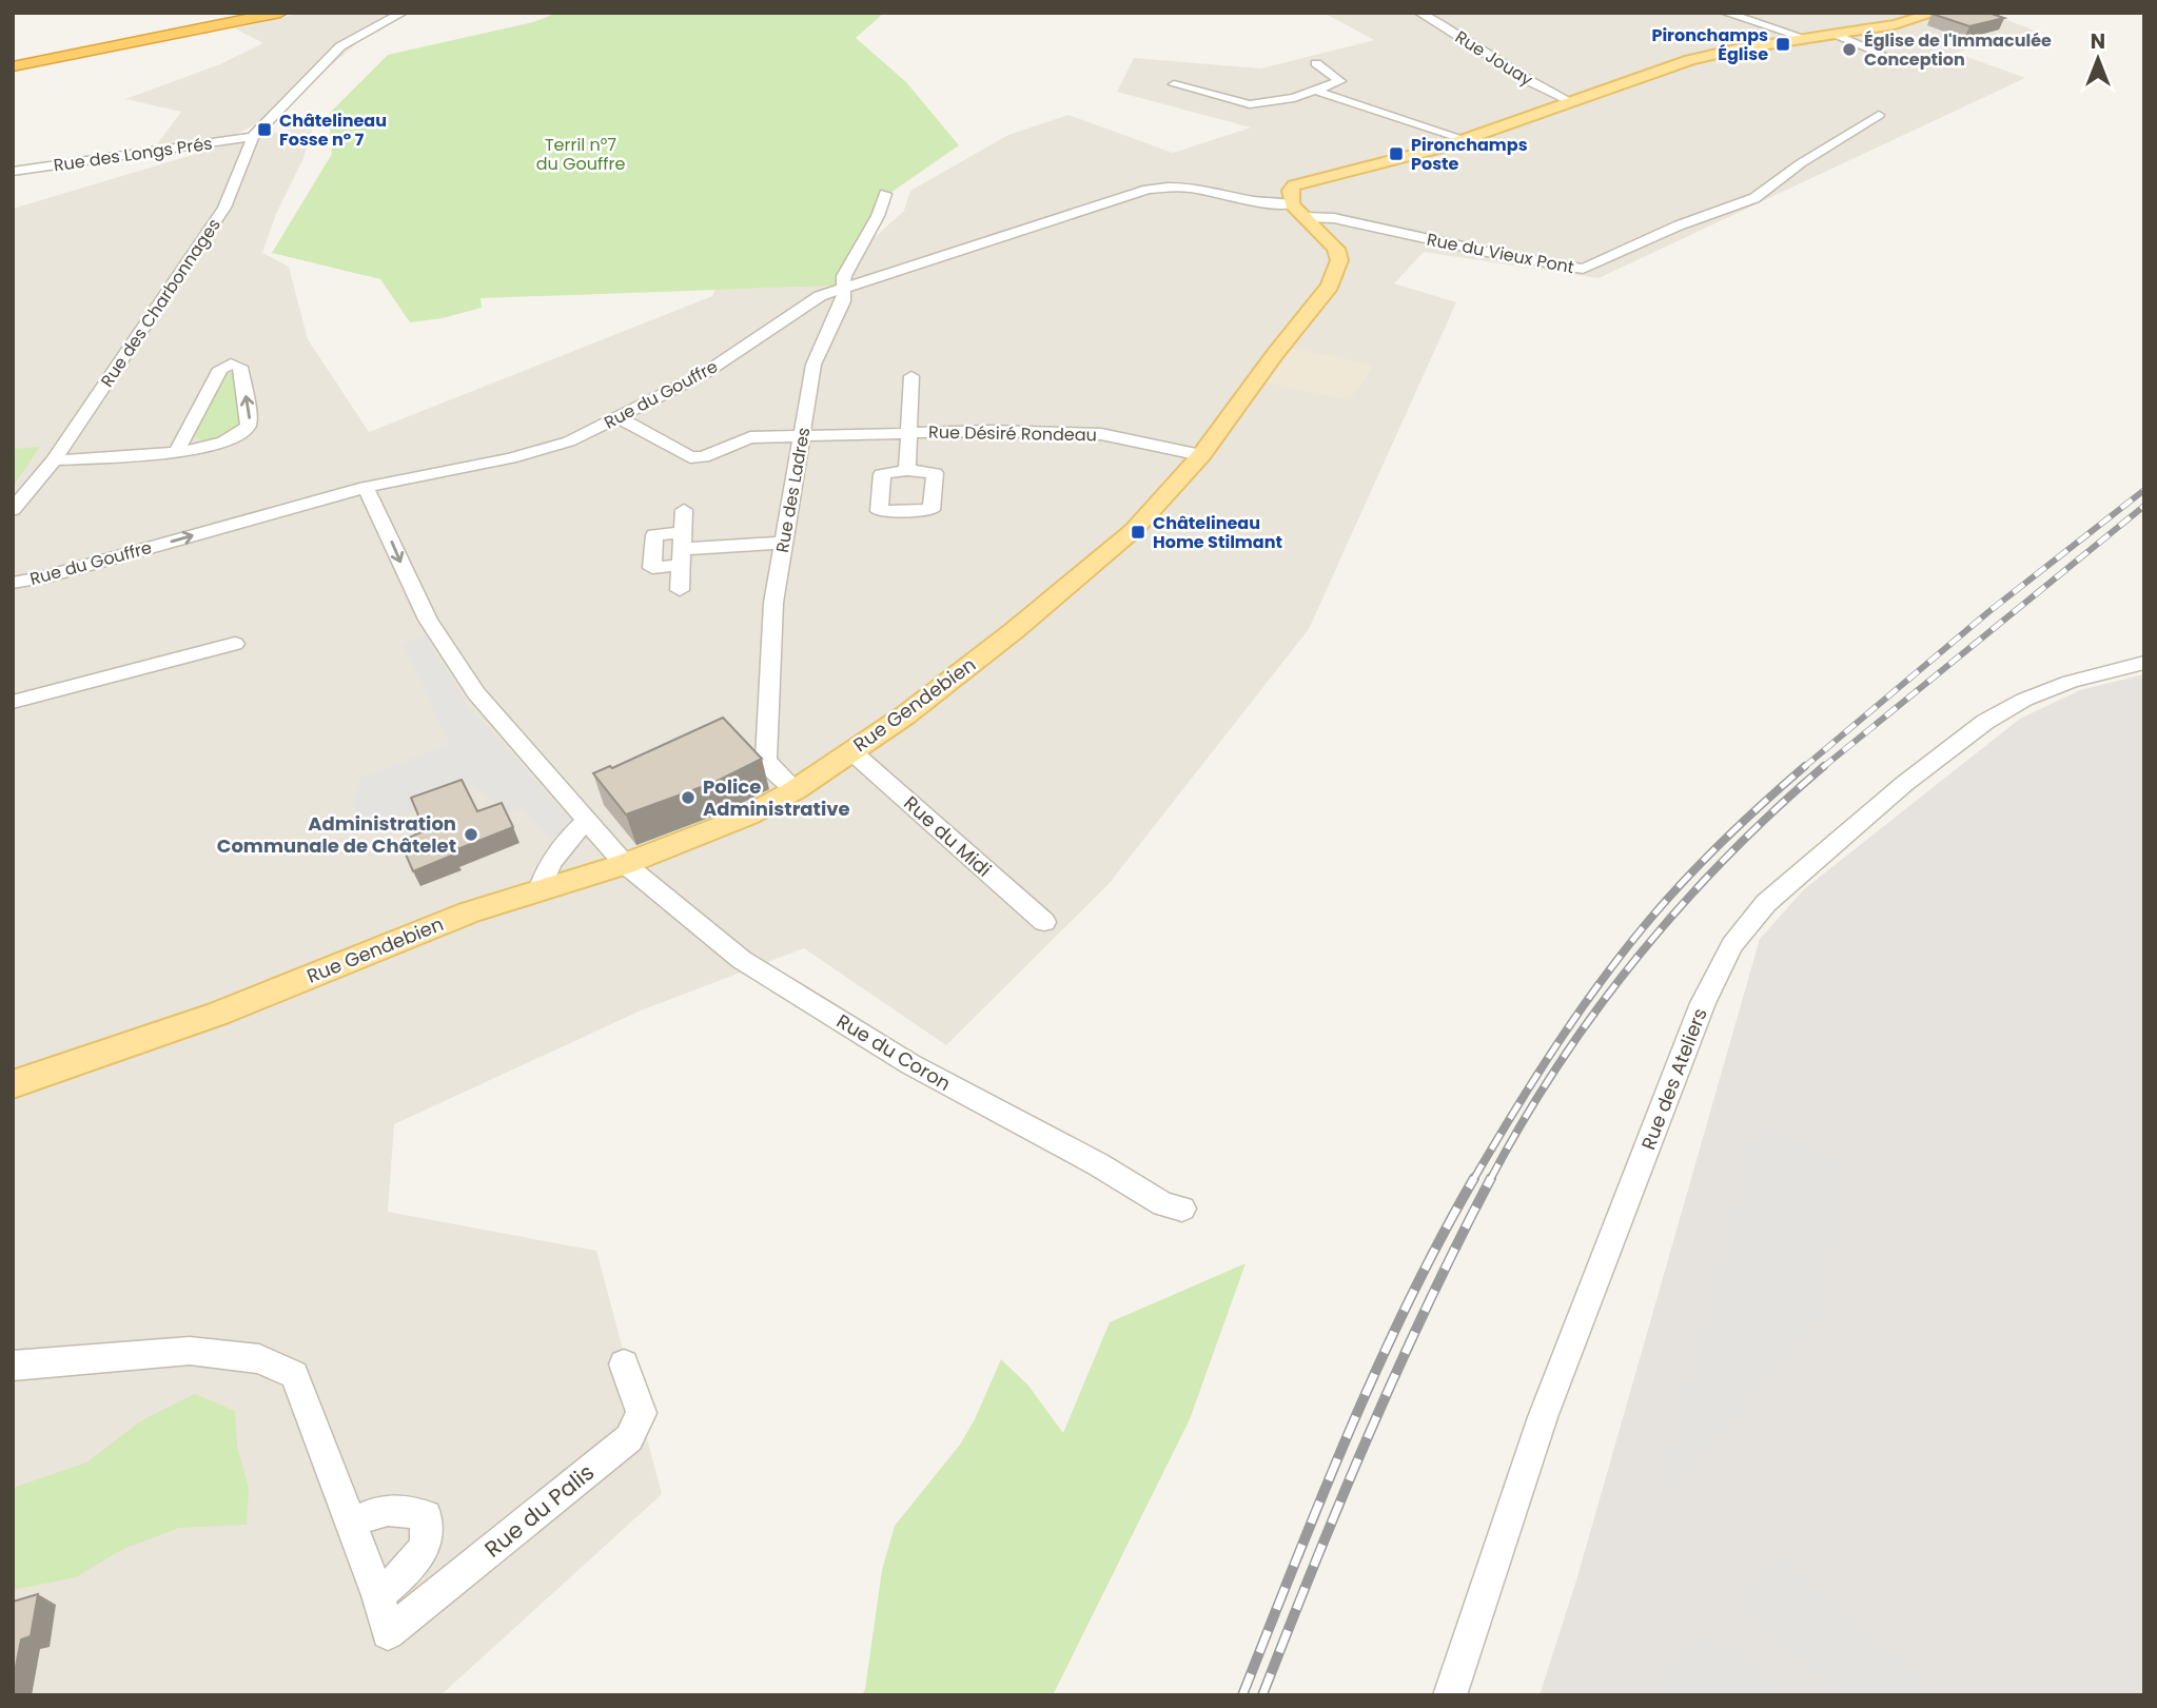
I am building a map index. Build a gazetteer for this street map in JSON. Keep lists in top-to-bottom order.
{
  "streets": {
    "main road": ["Rue Gendebien"],
    "street": [
      "Rue Jouay",
      "Rue des Longs Prés",
      "Rue du Vieux Pont",
      "Rue des Charbonnages",
      "Rue du Gouffre",
      "Rue Désiré Rondeau",
      "Rue des Ladres",
      "Rue du Midi",
      "Rue du Coron",
      "Rue des Ateliers",
      "Rue du Palis"
    ]
  },
  "crossings": [
    ["Rue des Longs Prés", "Rue des Charbonnages"],
    ["Rue du Vieux Pont", "Rue du Gouffre"],
    ["Rue du Vieux Pont", "Rue Gendebien"],
    ["Rue du Gouffre", "Rue Désiré Rondeau"],
    ["Rue du Gouffre", "Rue des Ladres"],
    ["Rue du Gouffre", "Rue Gendebien"],
    ["Rue Désiré Rondeau", "Rue des Ladres"],
    ["Rue Désiré Rondeau", "Rue Gendebien"],
    ["Rue des Ladres", "Rue Gendebien"],
    ["Rue Gendebien", "Rue du Midi"],
    ["Rue Gendebien", "Rue du Coron"]
  ],
  "parks": ["Terril n°7 du Gouffre"],
  "places": {
    "transit": [
      "Pironchamps Église",
      "Châtelineau Fosse n° 7",
      "Pironchamps Poste",
      "Châtelineau Home Stilmant"
    ],
    "other": ["Église de l'Immaculée Conception", "Police Administrative", "Administration Communale de Châtelet"]
  },
  "north": "top"
}
